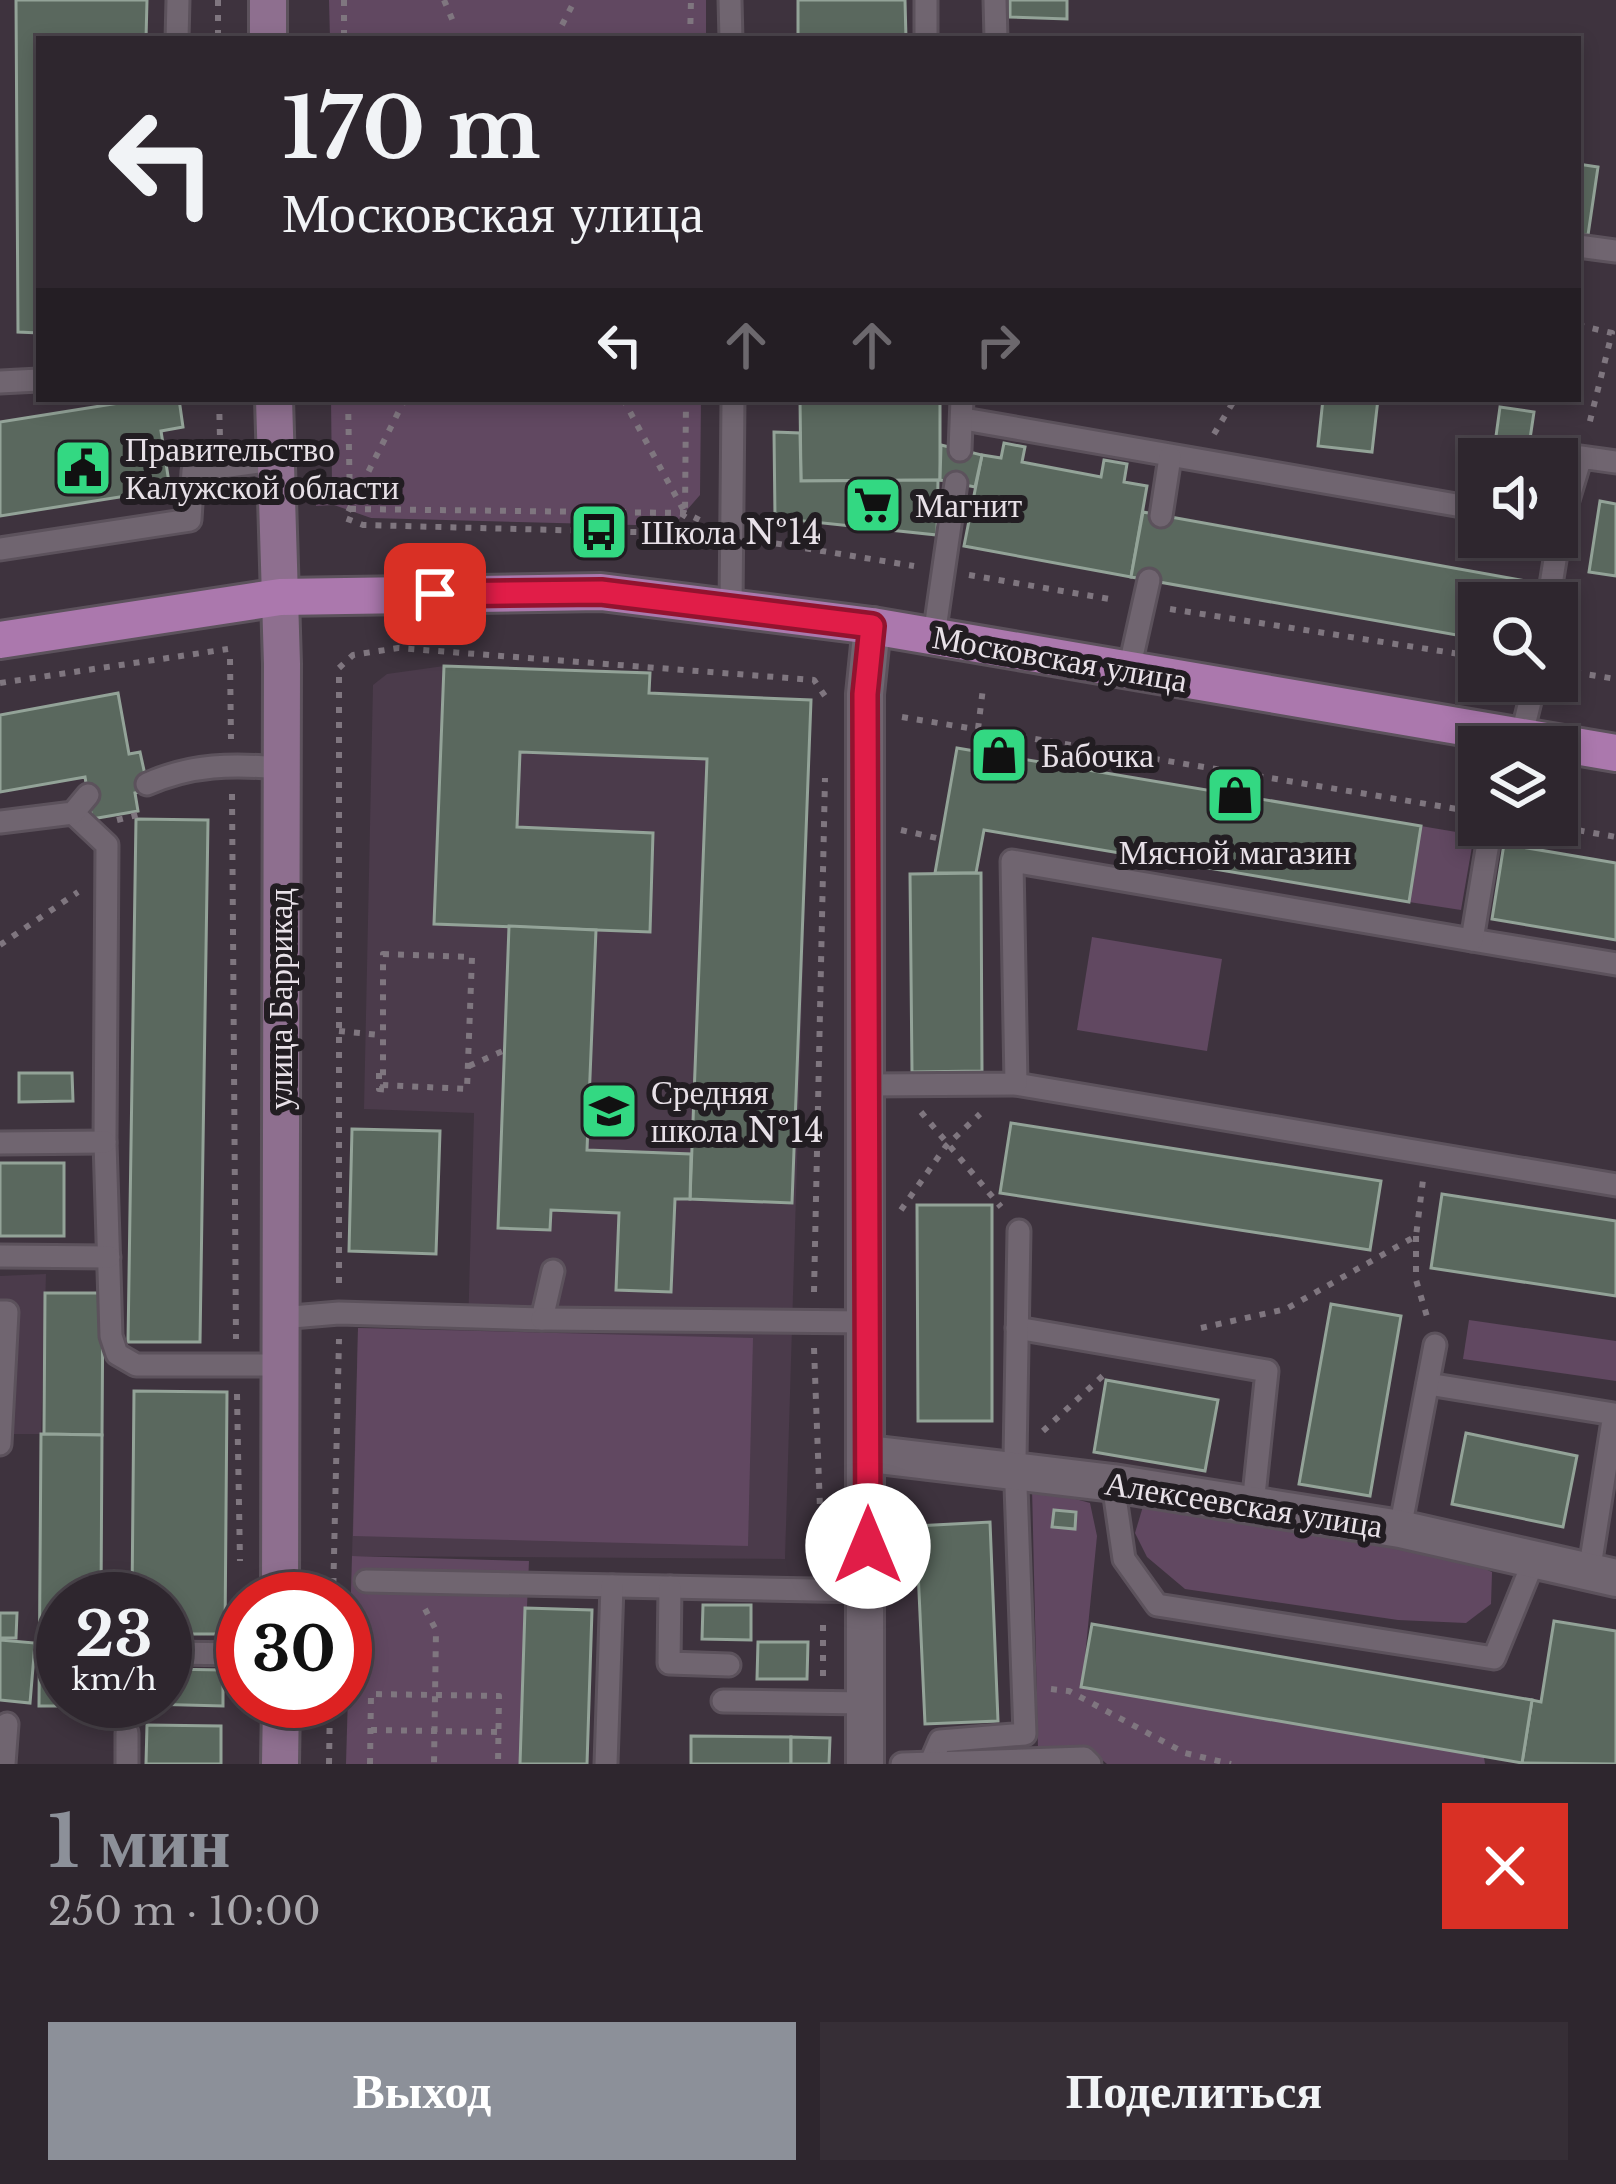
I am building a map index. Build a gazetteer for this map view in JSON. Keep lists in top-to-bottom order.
{
  "streets": {
    "main road": ["Московская улица"],
    "street": ["улица Баррикад", "Алексеевская улица"]
  },
  "crossings": [
    ["Московская улица", "улица Баррикад"]
  ],
  "places": {
    "public building": ["Правительство Калужской области"],
    "supermarket": ["Магнит"],
    "bus stop": ["Школа №14"],
    "shop": ["Бабочка", "Мясной магазин"],
    "school or university": ["Средняя школа №14"]
  },
  "page": {
    "turn": ["170 m", "Московская улица"],
    "speed": "23 km/h",
    "limit": "30",
    "heading": ["1 мин", "250 m · 10:00"],
    "buttons": ["Выход", "Поделиться"]
  }
}
